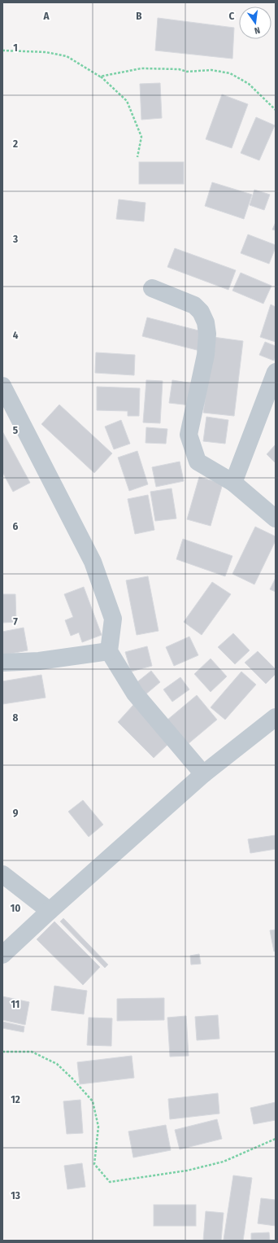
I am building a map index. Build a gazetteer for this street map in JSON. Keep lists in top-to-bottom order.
{
  "north": "bottom",
  "grid": {
    "columns": ["A", "B", "C"],
    "rows": [
      "1",
      "2",
      "3",
      "4",
      "5",
      "6",
      "7",
      "8",
      "9",
      "10",
      "11",
      "12",
      "13"
    ]
  }
}
